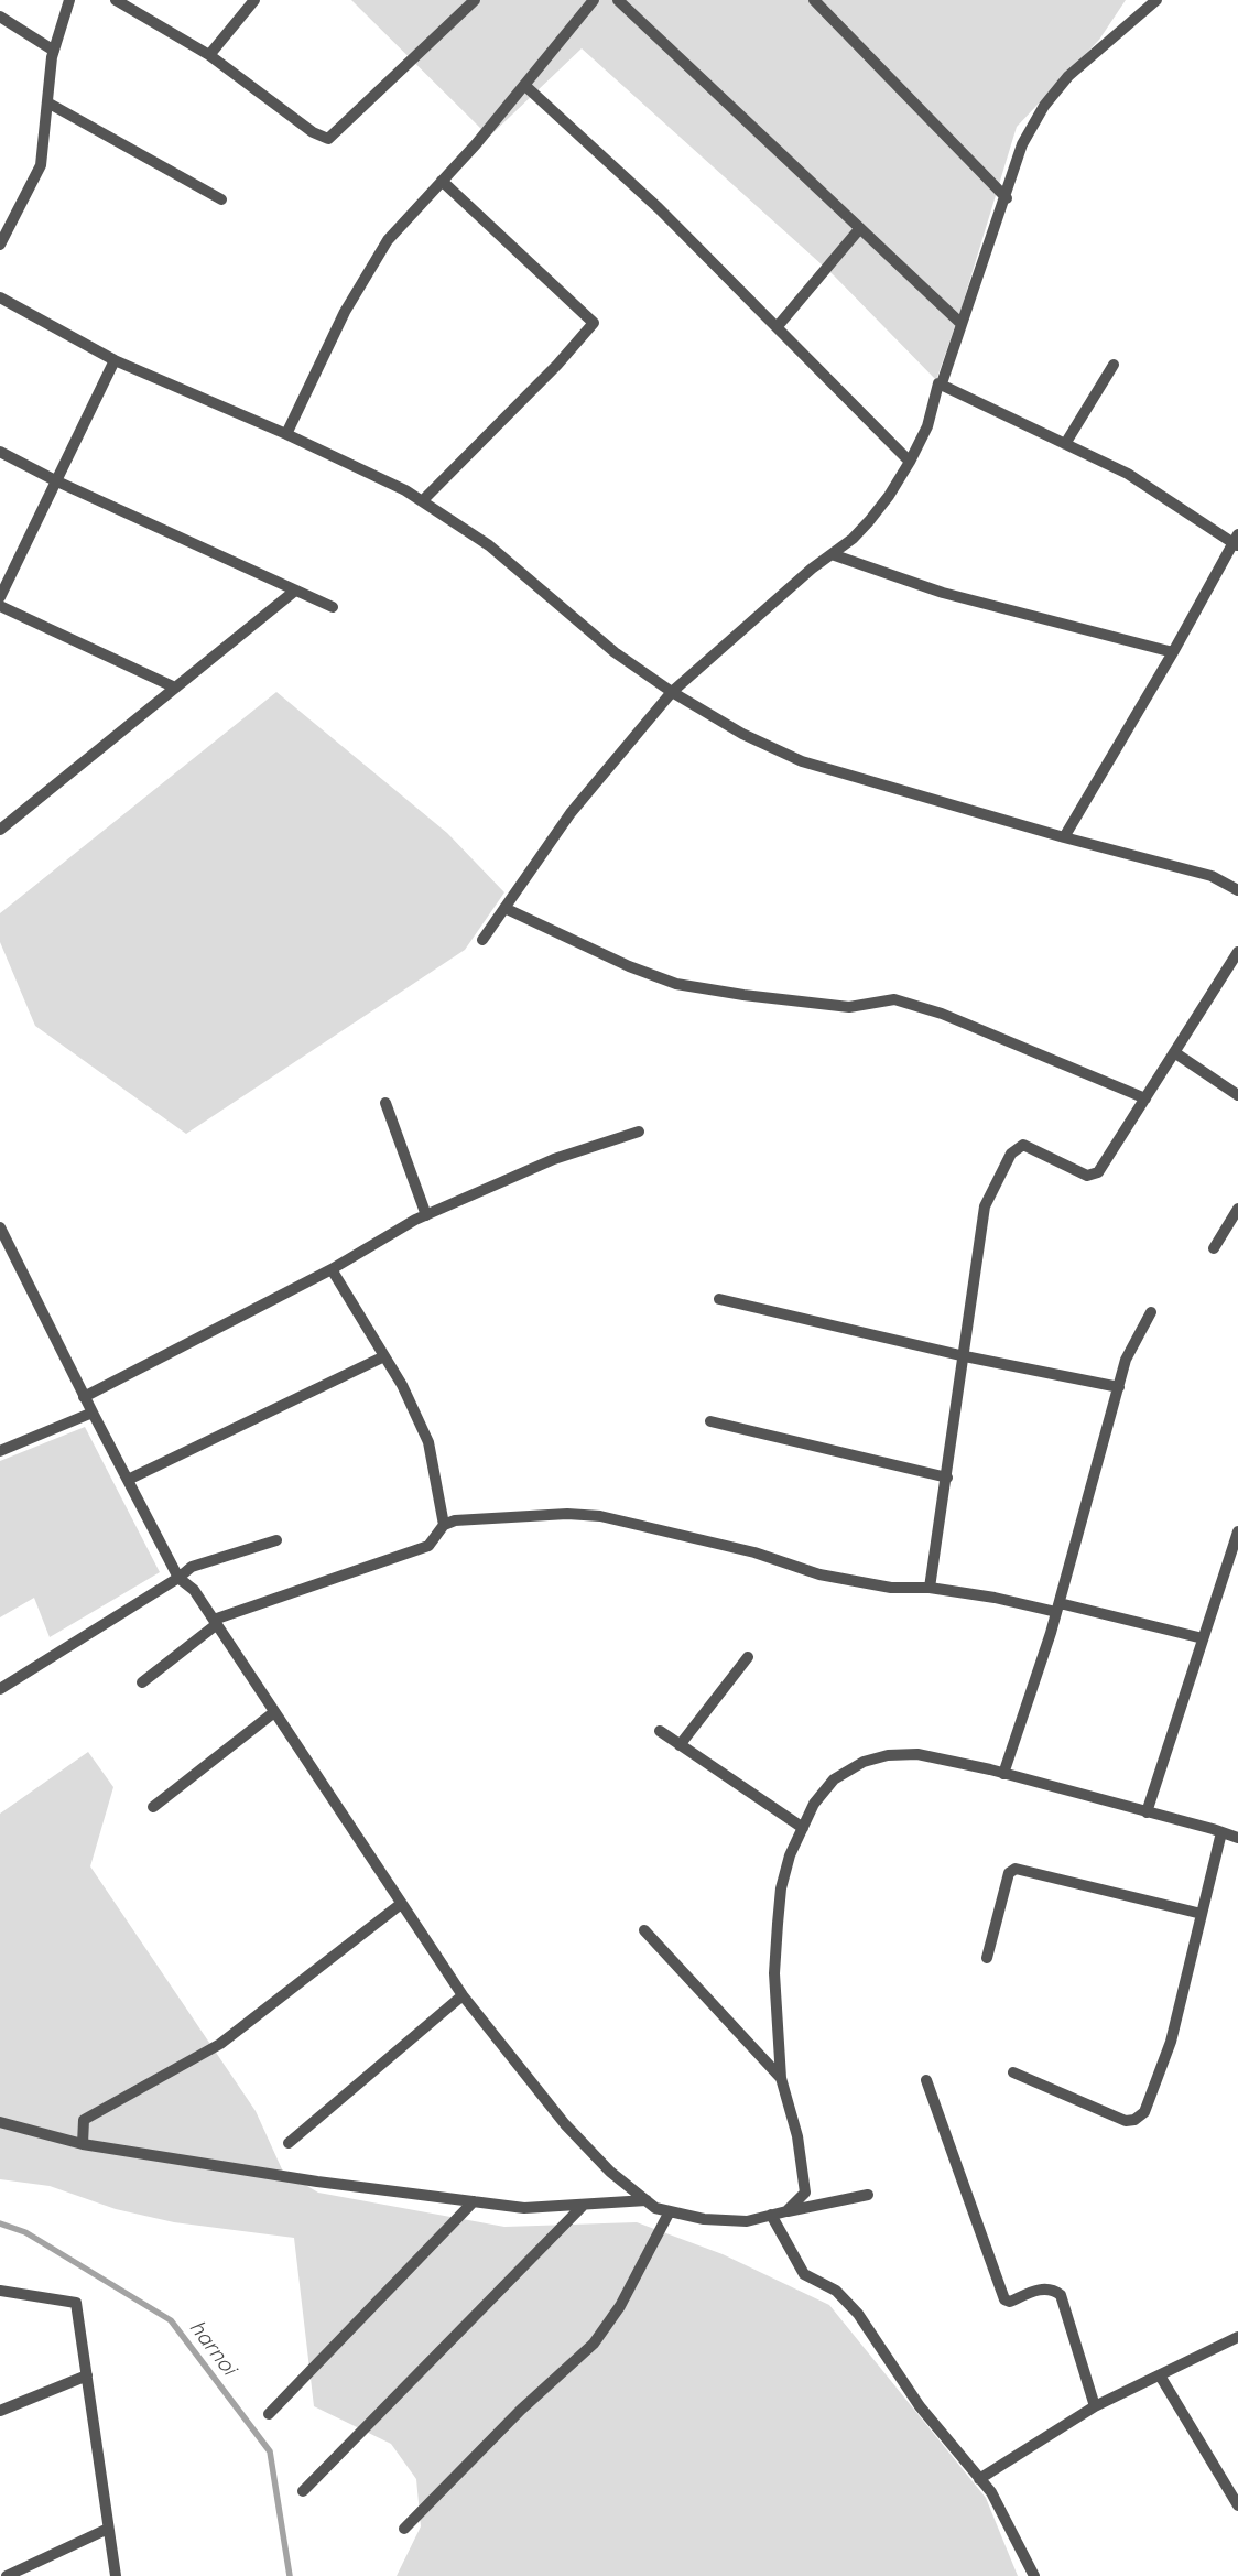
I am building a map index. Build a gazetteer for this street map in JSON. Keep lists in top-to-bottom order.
{
  "water": ["harnoi"]
}
